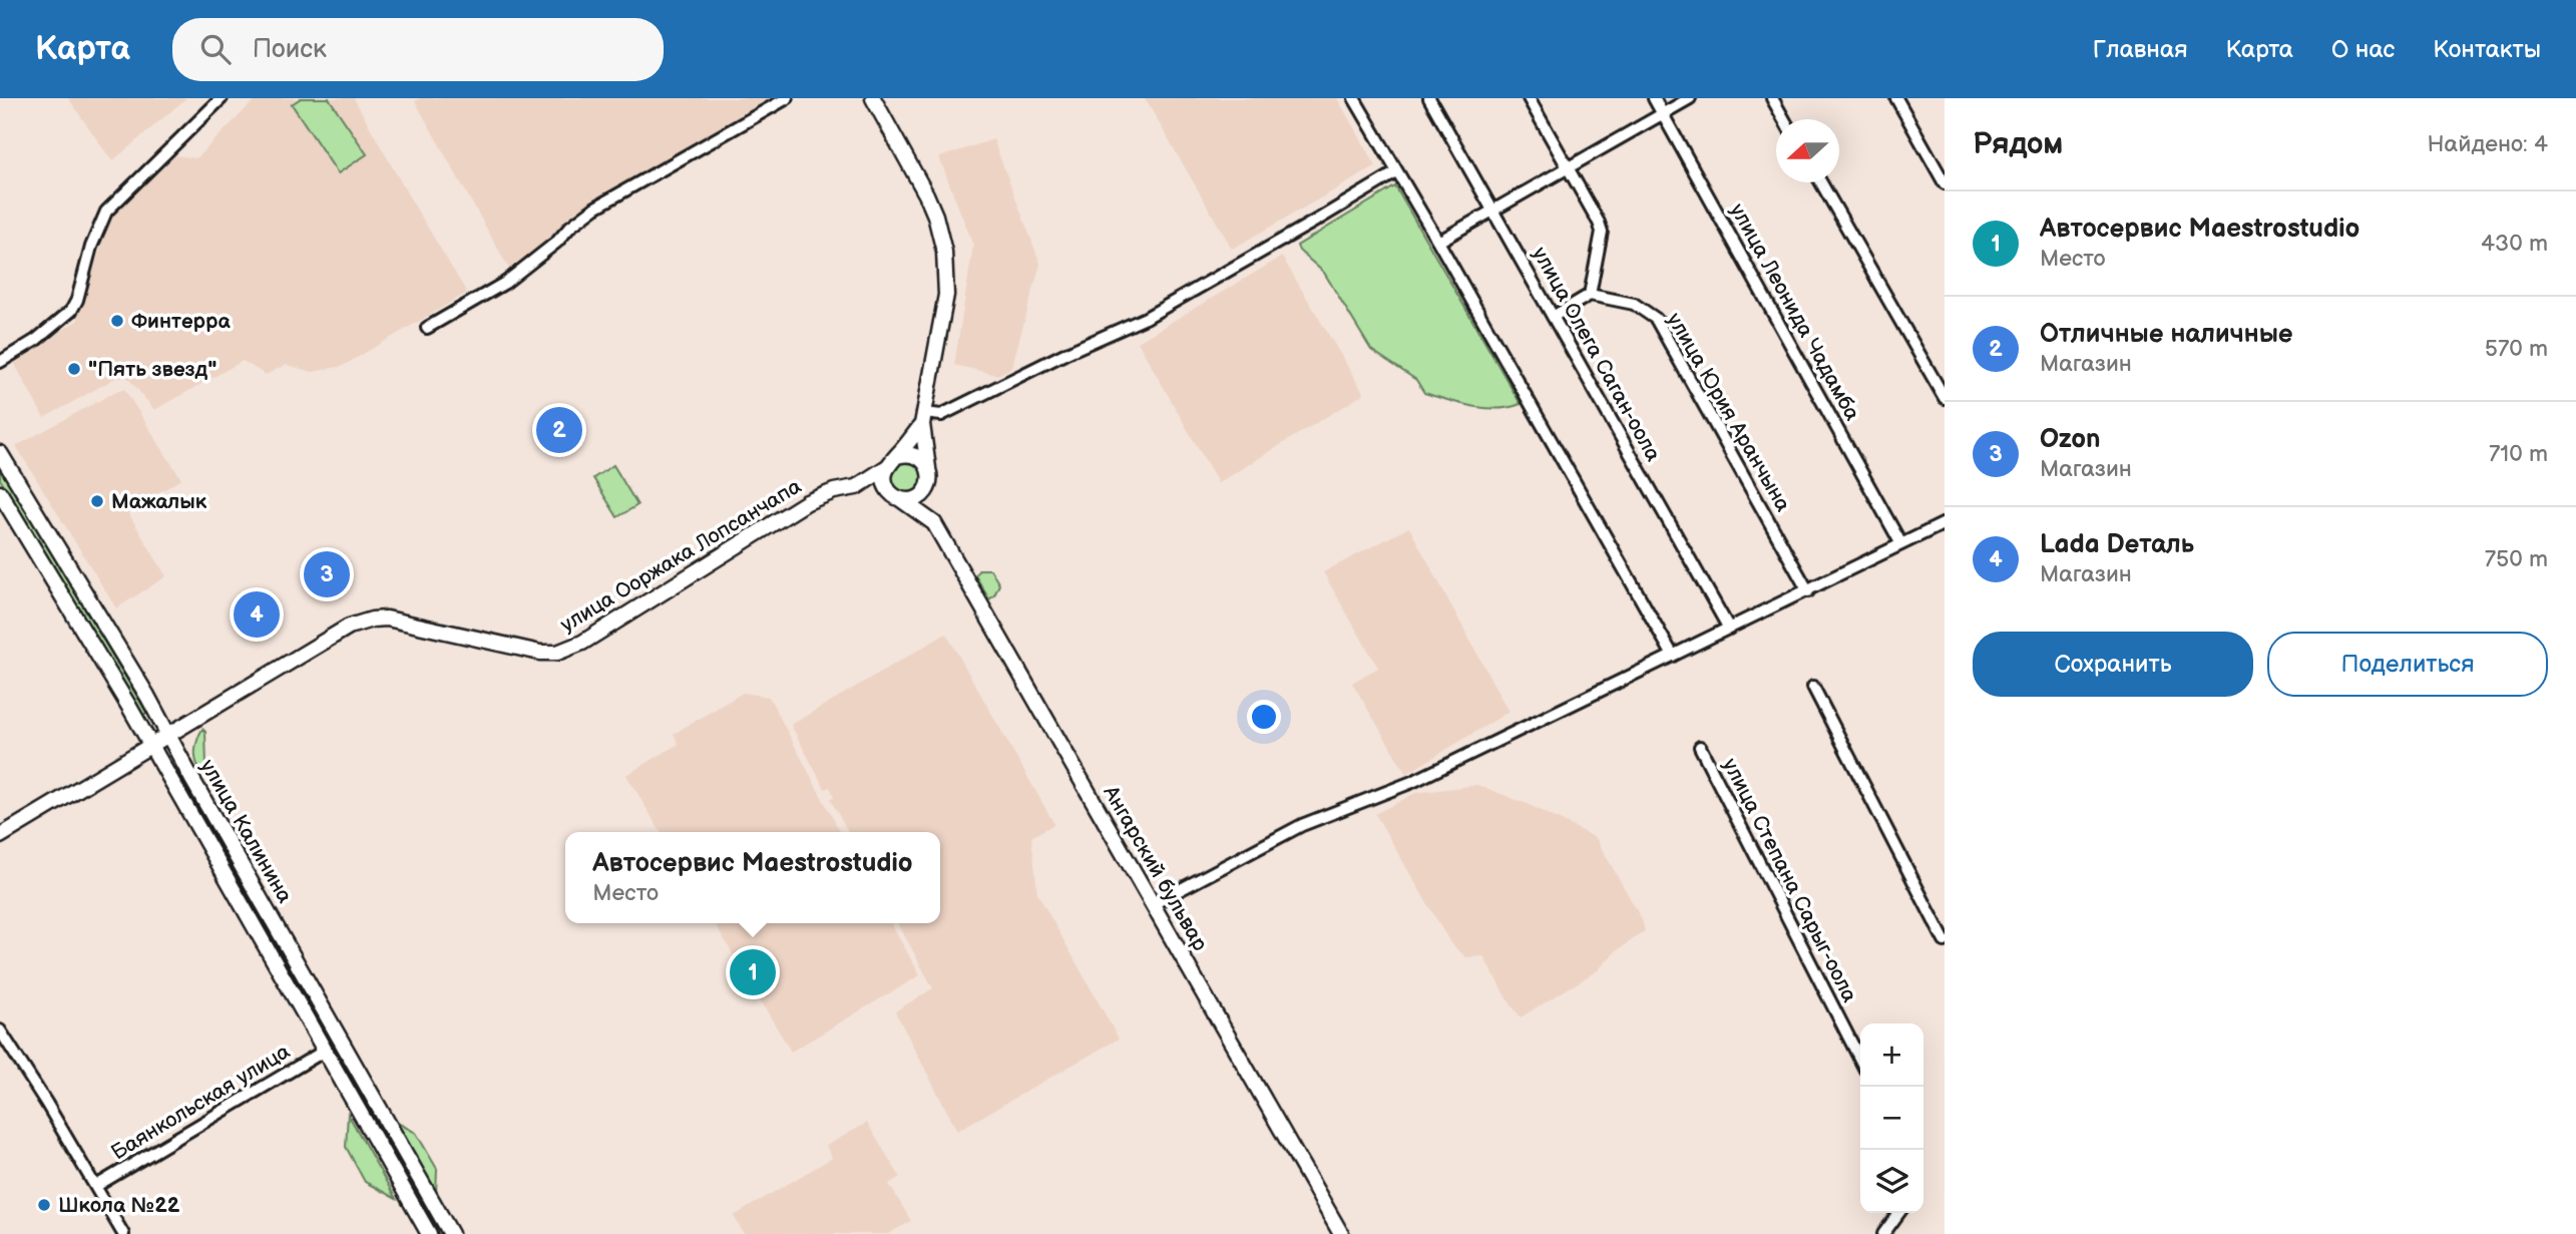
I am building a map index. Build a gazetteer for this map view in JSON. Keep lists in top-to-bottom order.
{
  "streets": {
    "street": [
      "улица Леонида Чадамба",
      "улица Олега Саган-оола",
      "улица Юрия Аранчына",
      "улица Ооржака Лопсанчапа",
      "улица Калинина",
      "Ангарский бульвар",
      "улица Степана Сарыг-оола",
      "Баянкольская улица"
    ]
  },
  "crossings": [
    ["улица Ооржака Лопсанчапа", "улица Калинина"],
    ["улица Ооржака Лопсанчапа", "Ангарский бульвар"],
    ["улица Калинина", "Баянкольская улица"]
  ],
  "places": [
    "Финтерра",
    "\"Пять звезд\"",
    "Мажалык",
    "Школа №22"
  ],
  "north": "left",
  "page": {
    "header": "Карта",
    "search": "Поиск",
    "nav": [
      "Главная",
      "Карта",
      "О нас",
      "Контакты"
    ],
    "heading": ["Рядом", "Найдено: 4"],
    "list": [
      {
        "mark": "1",
        "name": "Автосервис Maestrostudio",
        "note": "Место",
        "value": "430 m"
      },
      {
        "mark": "2",
        "name": "Отличные наличные",
        "note": "Магазин",
        "value": "570 m"
      },
      {
        "mark": "3",
        "name": "Ozon",
        "note": "Магазин",
        "value": "710 m"
      },
      {
        "mark": "4",
        "name": "Lada Dеталь",
        "note": "Магазин",
        "value": "750 m"
      }
    ],
    "pins": [
      "2",
      "3",
      "4",
      "1"
    ],
    "buttons": ["Сохранить", "Поделиться"],
    "popup": ["Автосервис Maestrostudio", "Место"],
    "map_buttons": ["+", "−"]
  }
}
